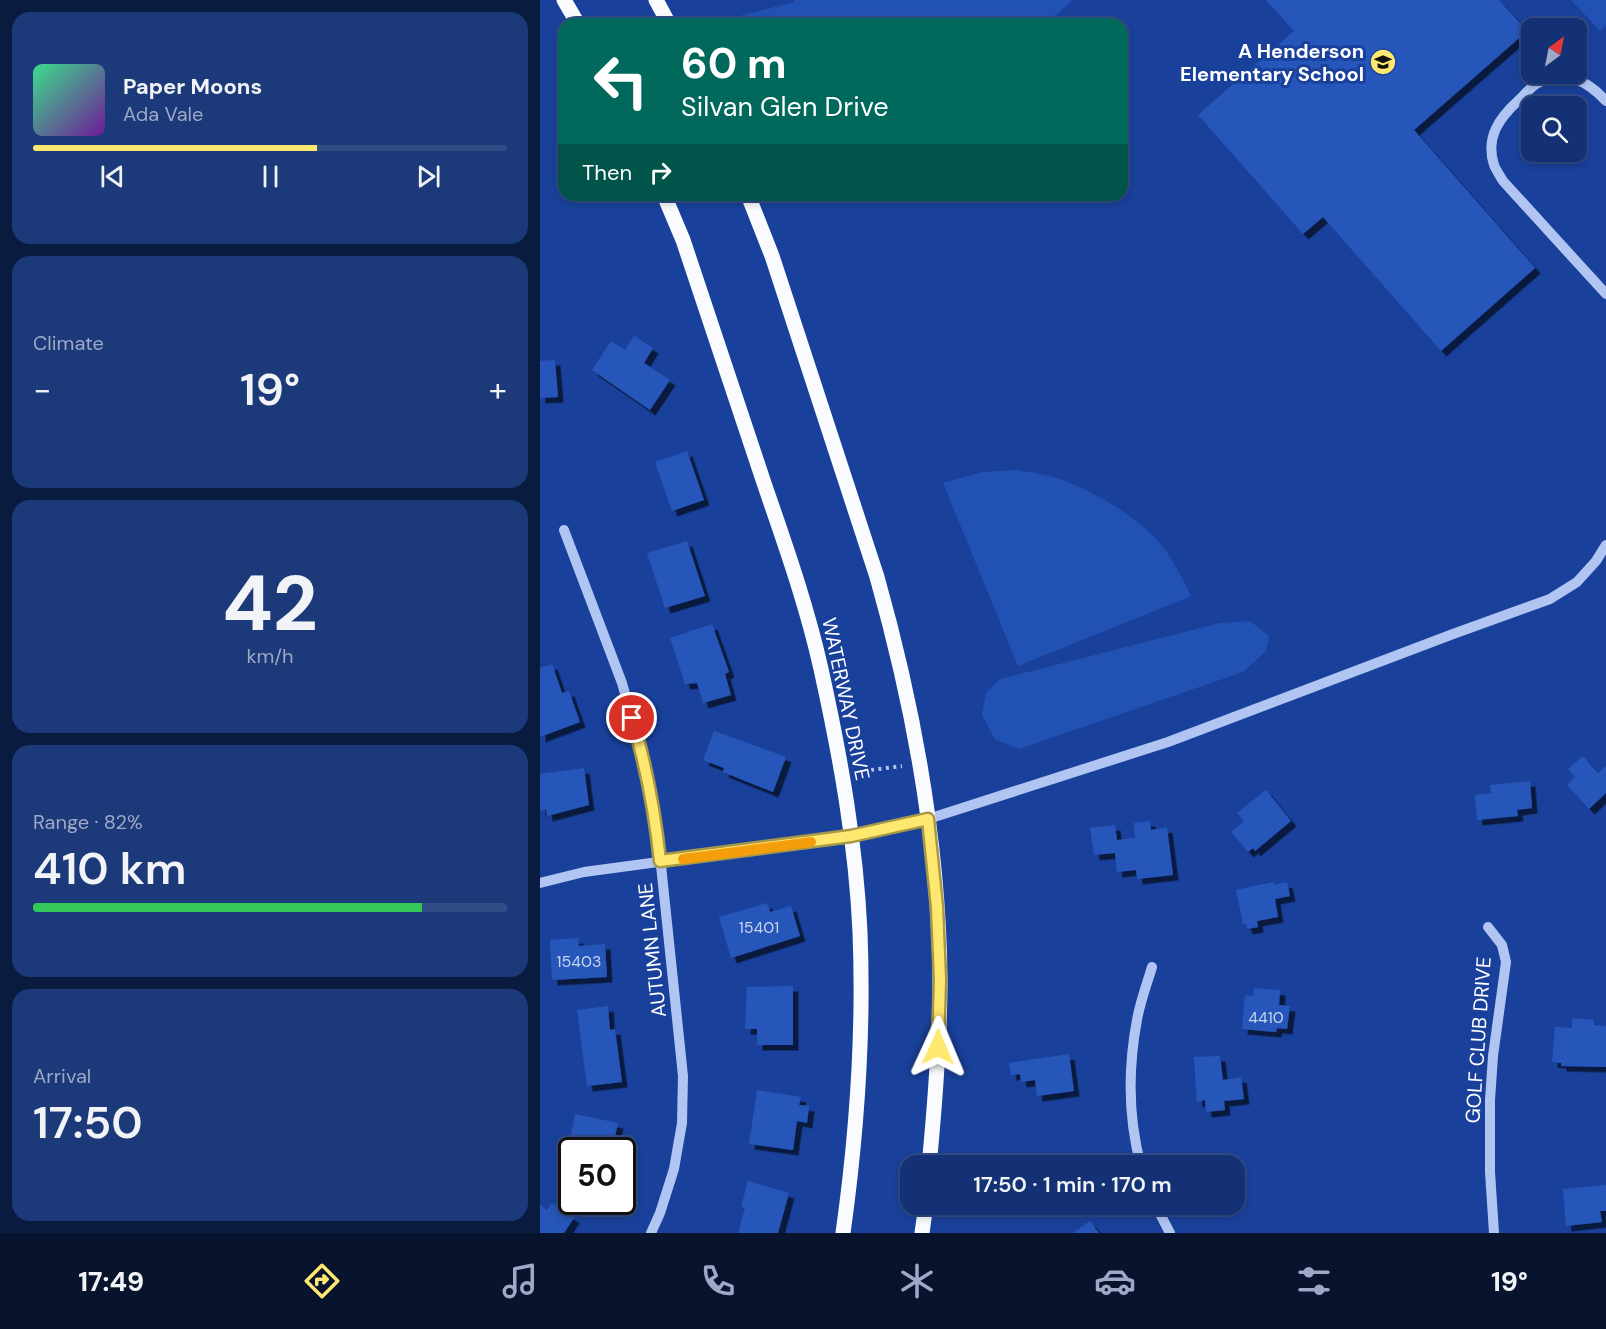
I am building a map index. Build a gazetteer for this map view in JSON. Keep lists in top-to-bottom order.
{
  "streets": {
    "main road": ["WATERWAY DRIVE"],
    "street": ["AUTUMN LANE", "GOLF CLUB DRIVE"]
  },
  "places": {
    "school or university": ["A Henderson Elementary School"]
  },
  "house_numbers": ["15401", "15403", "4410"],
  "north": "top right",
  "page": {
    "turn": ["60 m", "Silvan Glen Drive"],
    "song": ["Paper Moons", "Ada Vale"],
    "then": "Then",
    "tile": [
      "Climate",
      ["42", "km/h"],
      ["Range · 82%", "410 km"],
      ["Arrival", "17:50"]
    ],
    "heat": ["−", "19°", "+"],
    "limit": "50",
    "trip": "17:50 · 1 min · 170 m",
    "tabs": ["17:49", "19°"]
  }
}
